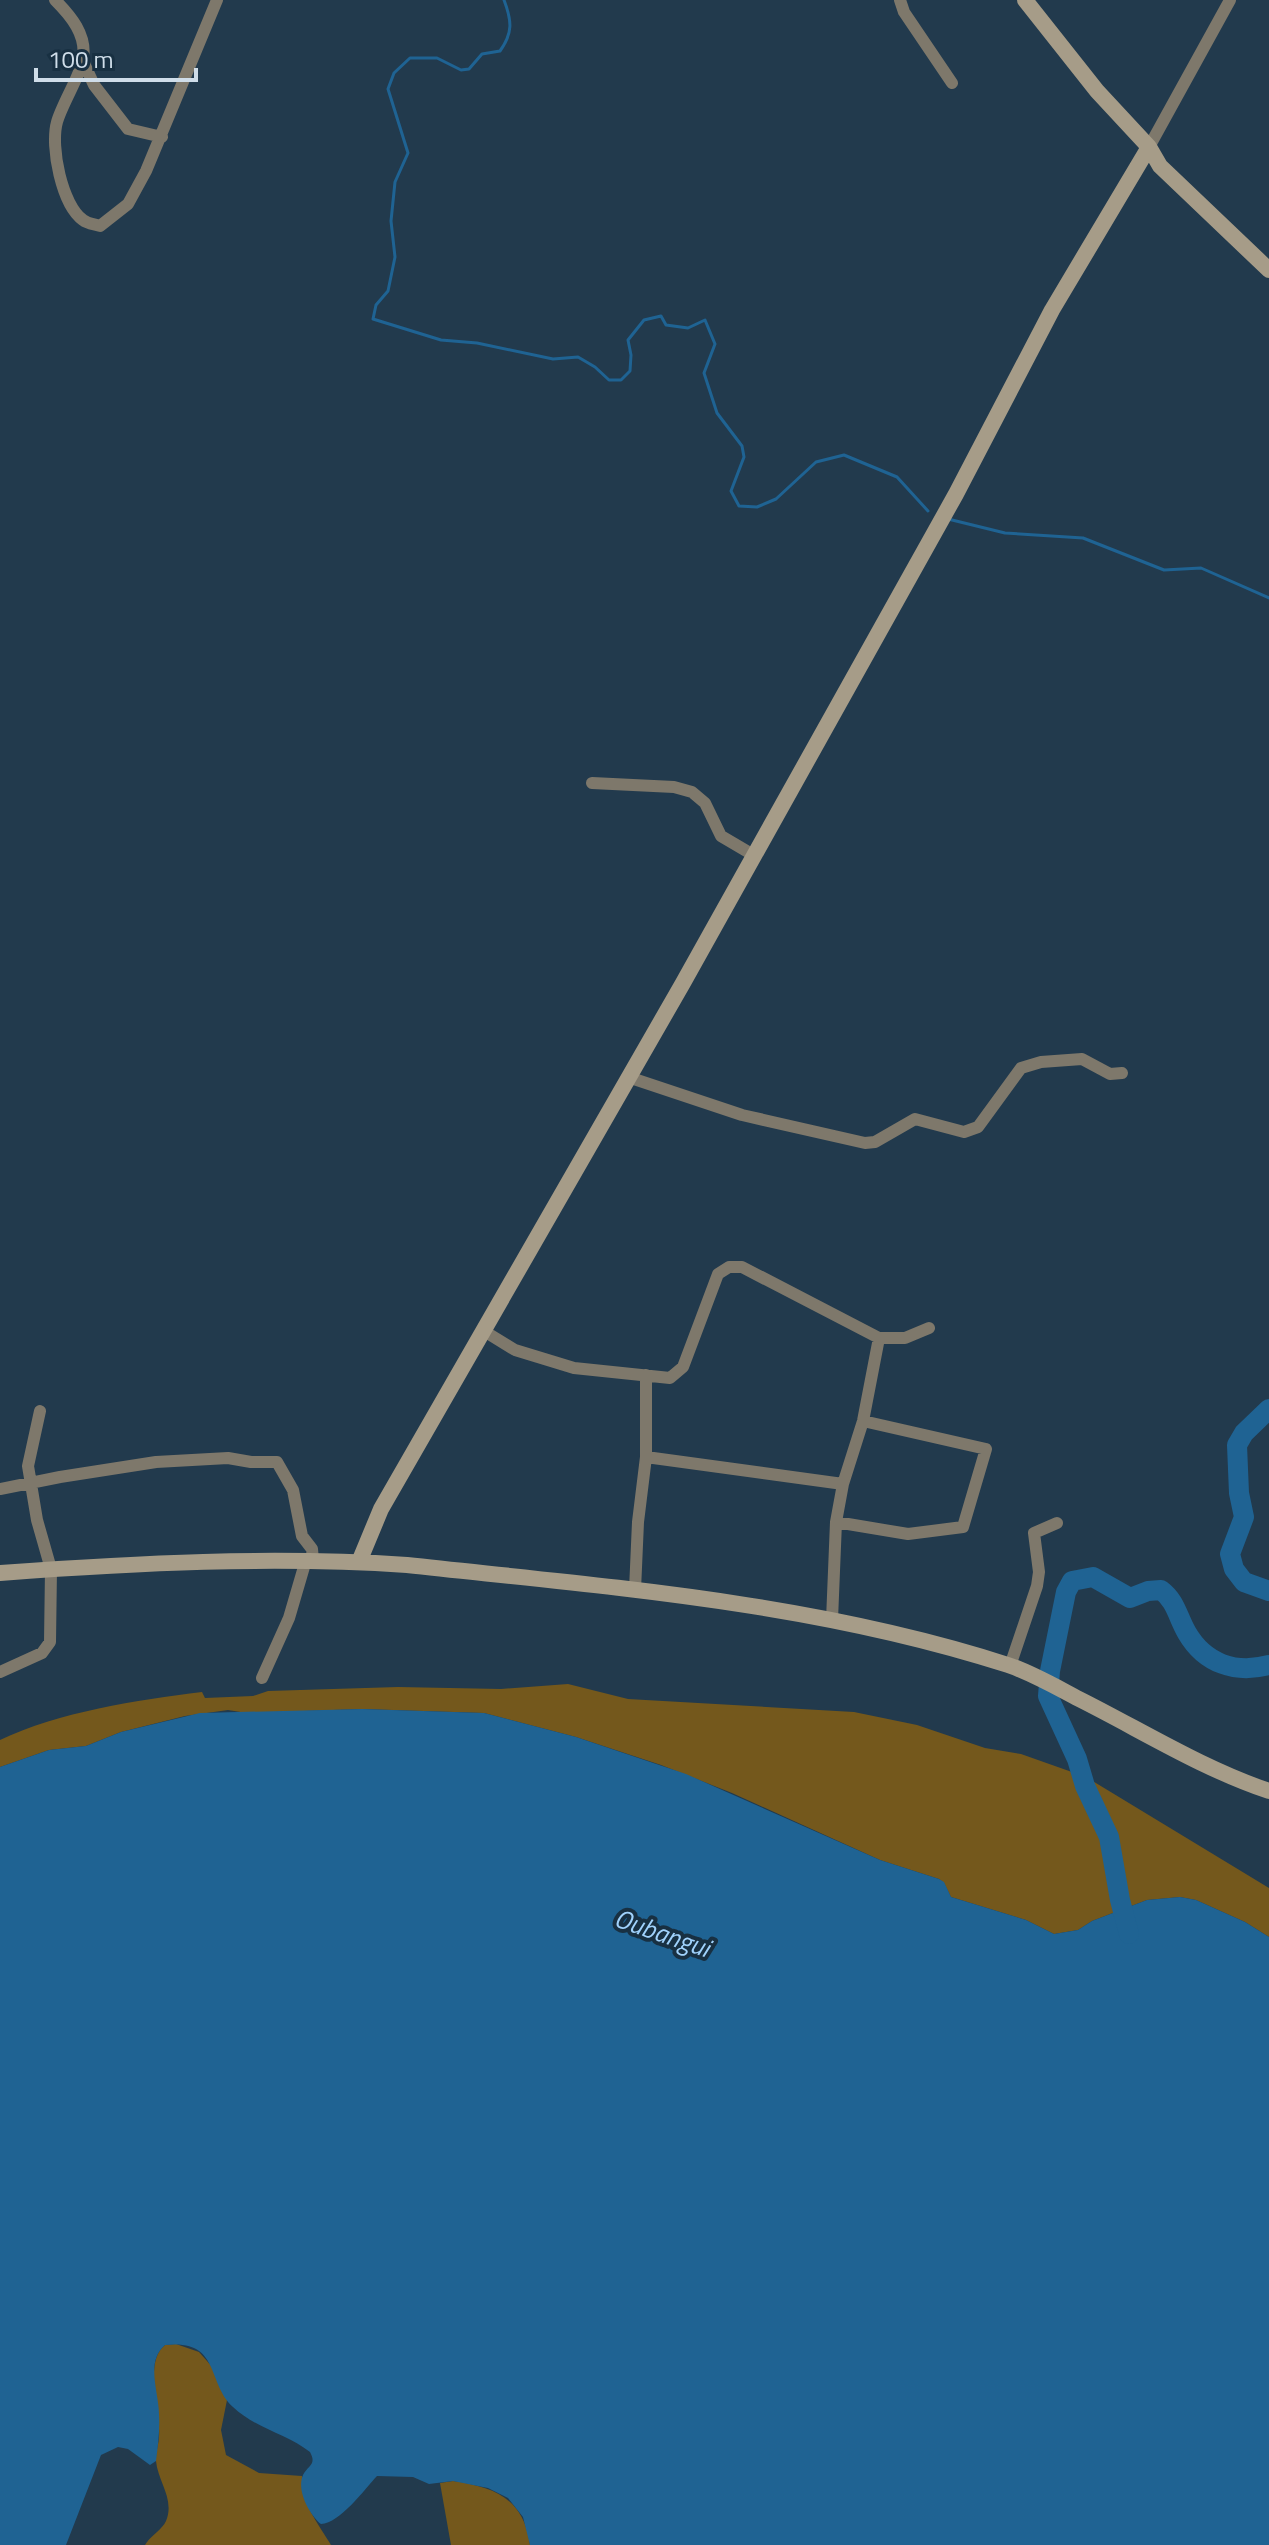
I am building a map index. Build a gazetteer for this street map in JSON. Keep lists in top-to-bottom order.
{
  "water": ["Oubangui"],
  "scale_bar": "100 m"
}
